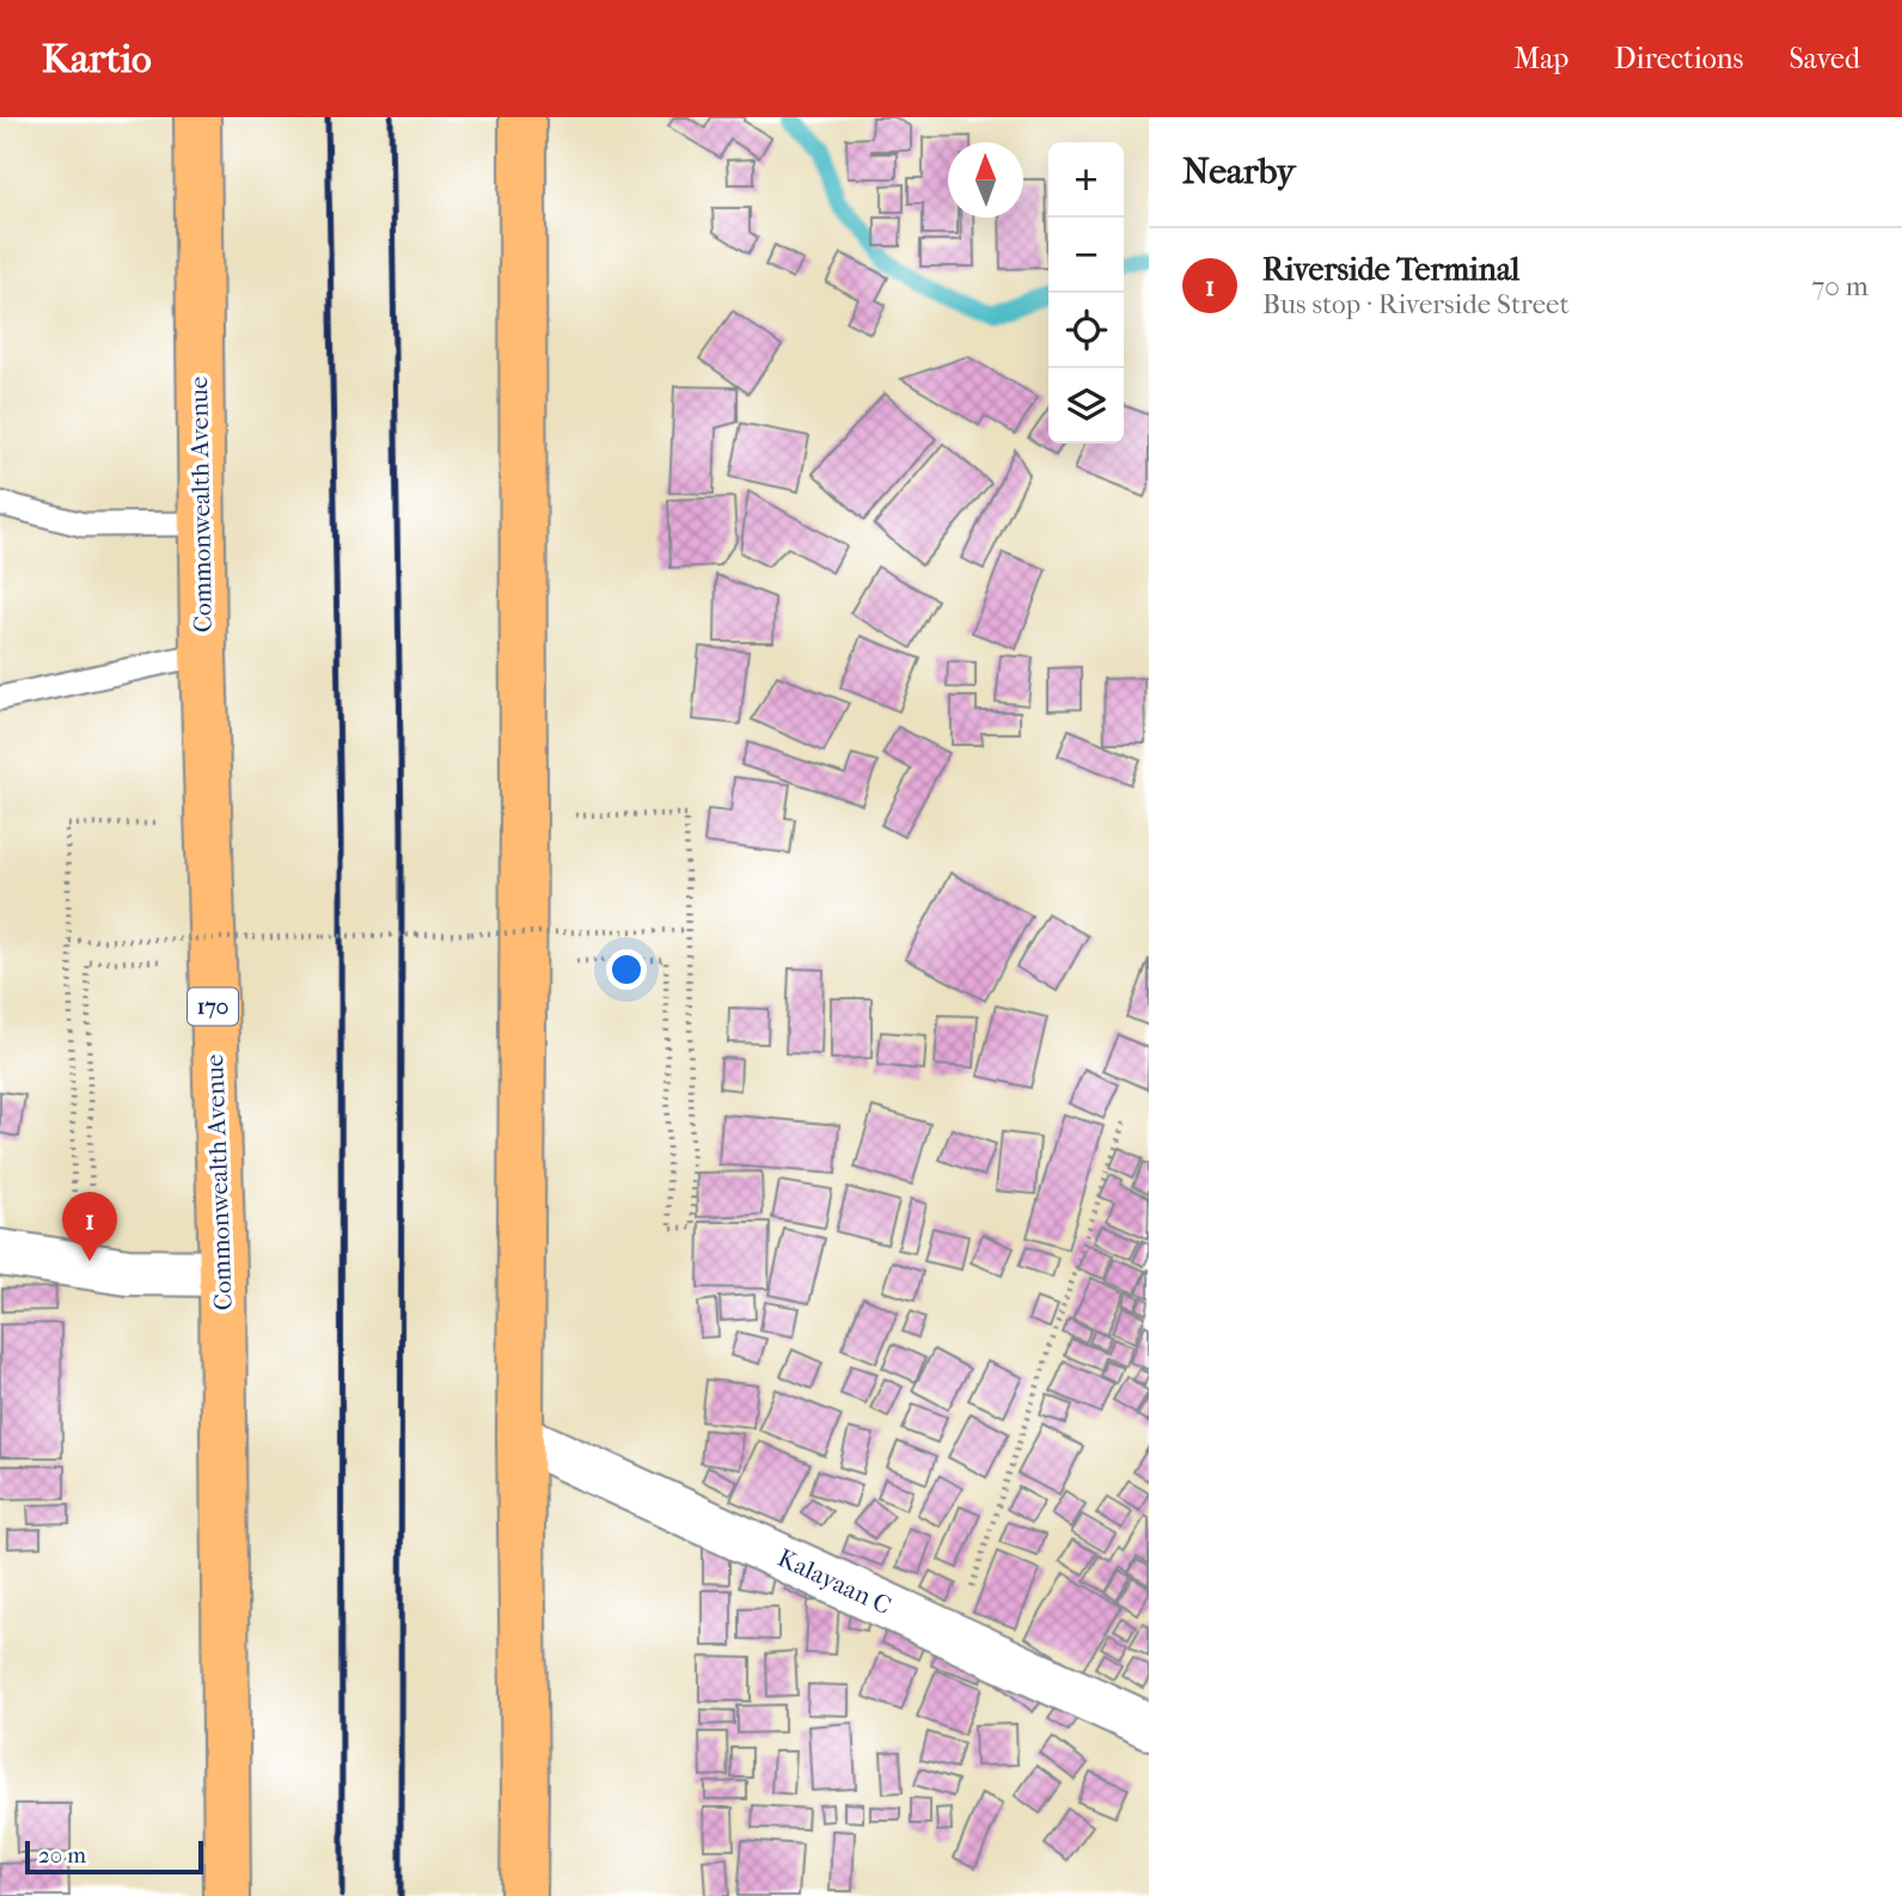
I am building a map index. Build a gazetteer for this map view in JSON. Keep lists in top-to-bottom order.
{
  "streets": {
    "main road": ["Commonwealth Avenue", "170"],
    "street": ["Kalayaan C"]
  },
  "scale_bar": "20 m",
  "north": "top",
  "page": {
    "header": "Kartio",
    "nav": ["Map", "Directions", "Saved"],
    "heading": "Nearby",
    "map_buttons": ["+", "−"],
    "list": [
      {
        "mark": "1",
        "name": "Riverside Terminal",
        "note": "Bus stop · Riverside Street",
        "value": "70 m"
      }
    ],
    "pins": "1",
    "scale": "20 m"
  }
}
